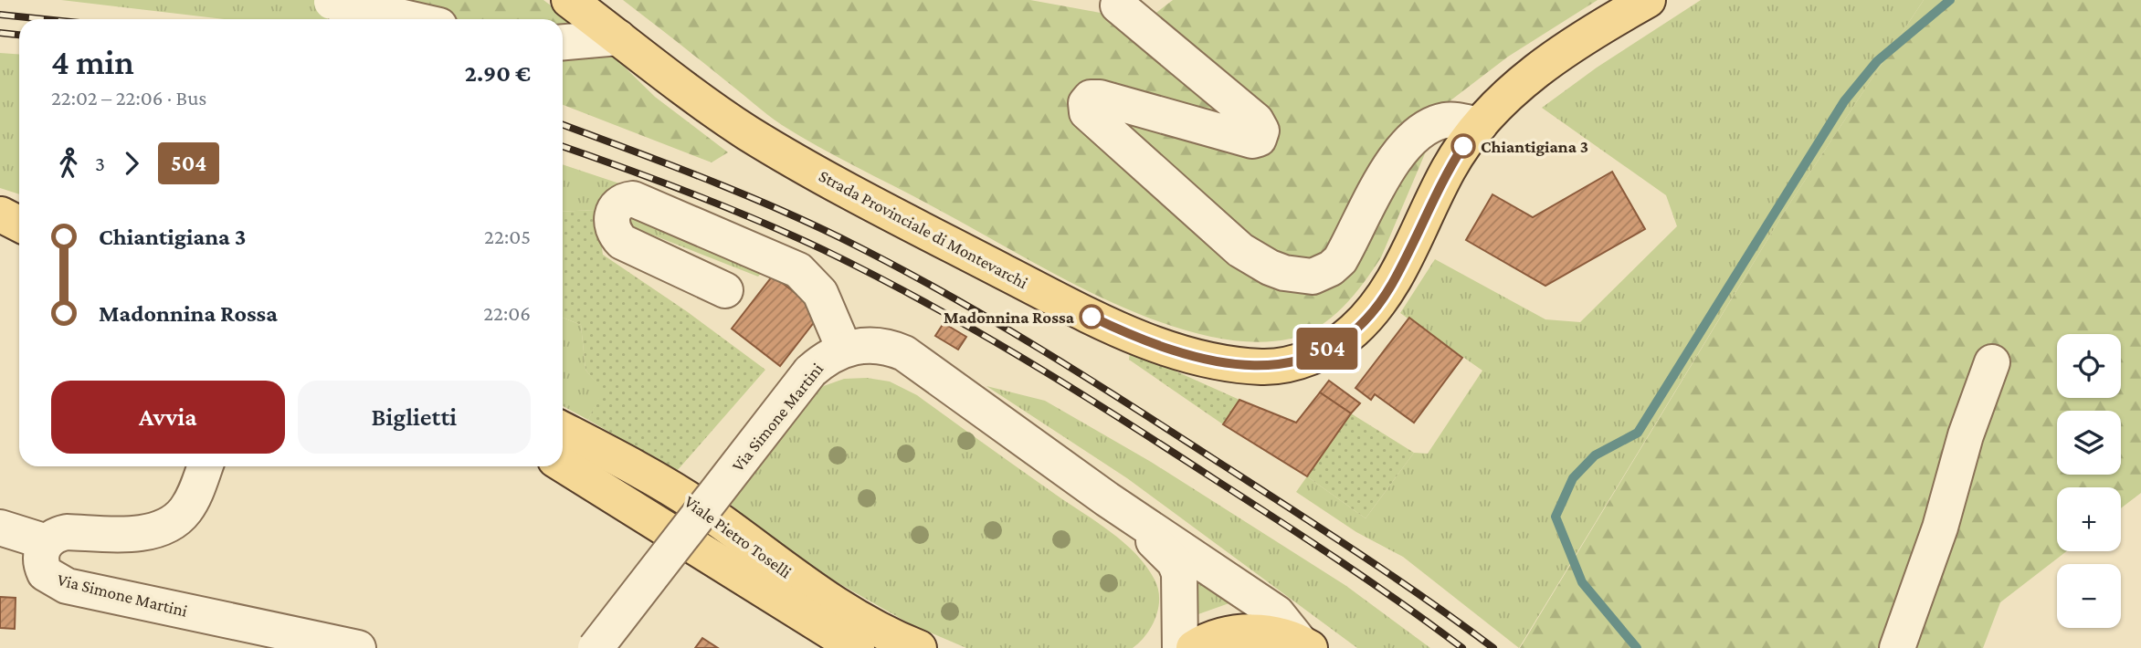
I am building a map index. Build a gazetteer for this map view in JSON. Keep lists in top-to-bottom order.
{
  "streets": {
    "main road": ["Strada Provinciale di Montevarchi", "Viale Pietro Toselli"],
    "street": ["Via Simone Martini"]
  },
  "places": ["Chiantigiana 3", "Madonnina Rossa"],
  "lines": ["bus line 504"],
  "page": {
    "on_map": "504",
    "heading": ["4 min", "22:02 – 22:06 · Bus", "2.90 €"],
    "legs": ["3", "504"],
    "list": [
      {
        "name": "Chiantigiana 3",
        "value": "22:05"
      },
      {
        "name": "Madonnina Rossa",
        "value": "22:06"
      }
    ],
    "map_buttons": ["+", "−"],
    "buttons": ["Avvia", "Biglietti"]
  }
}
